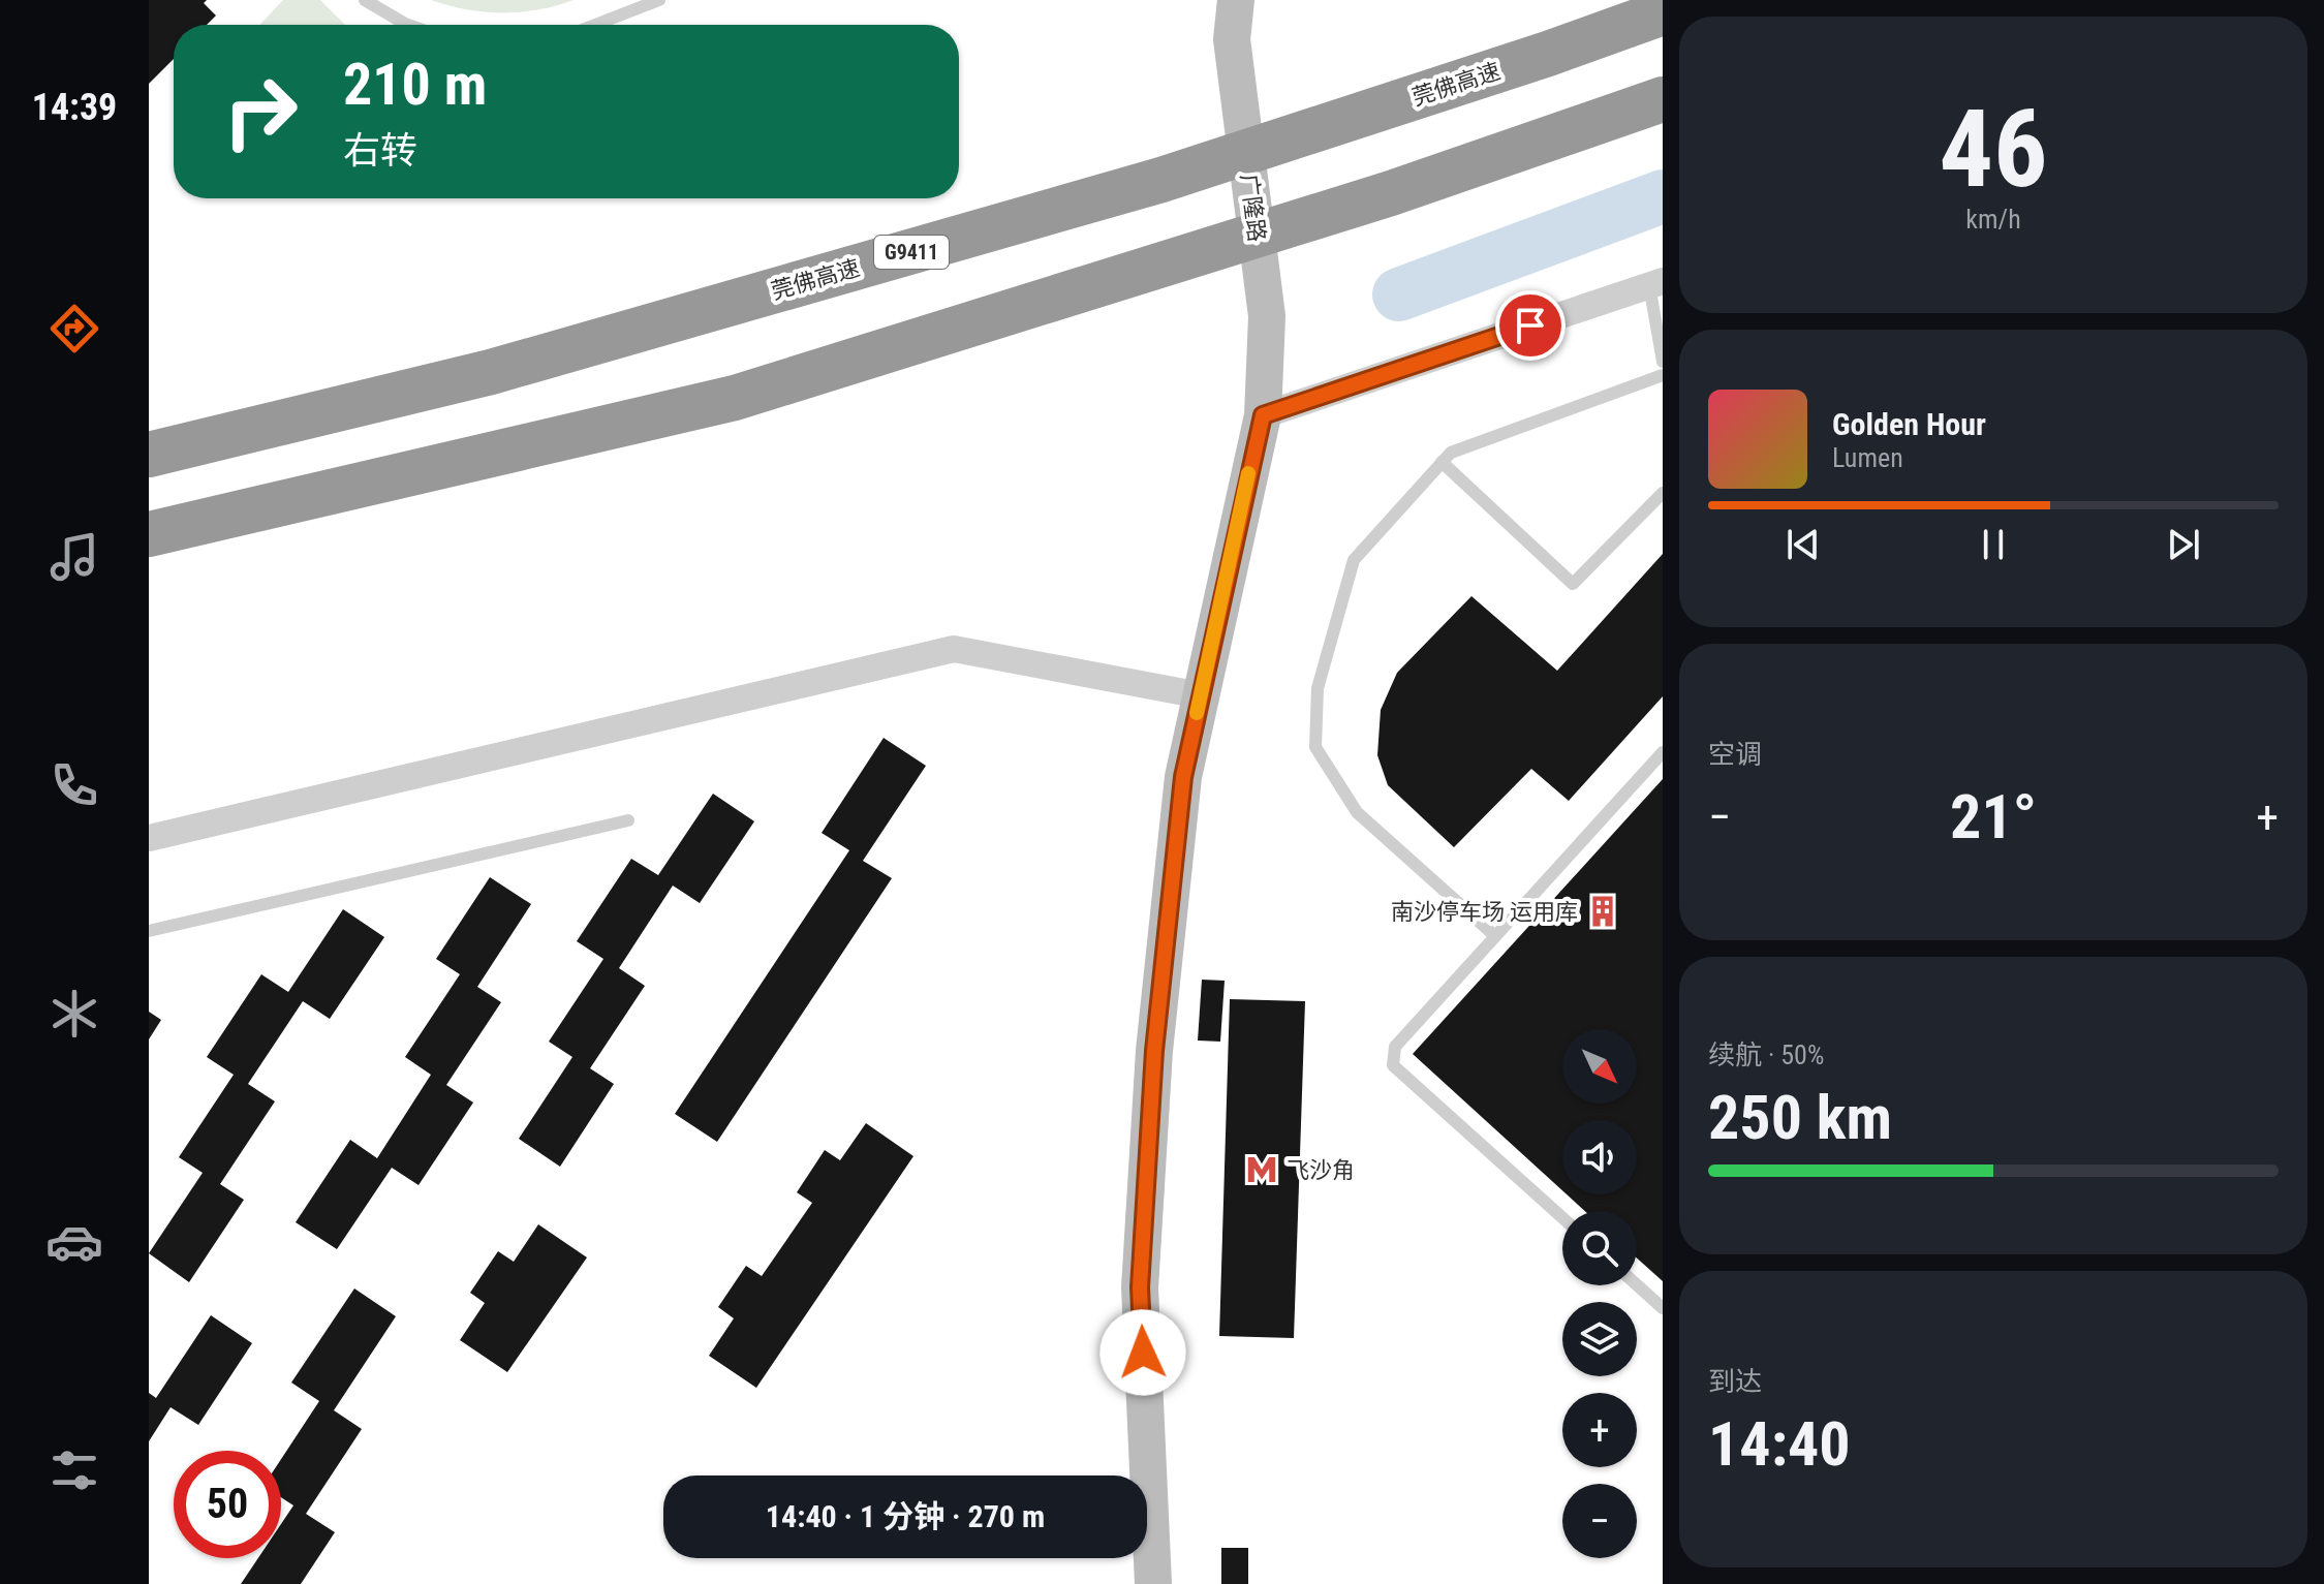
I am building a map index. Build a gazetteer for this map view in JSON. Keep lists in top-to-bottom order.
{
  "streets": {
    "highway": ["莞佛高速", "G9411"],
    "main road": ["广隆路"]
  },
  "places": {
    "building": ["南沙停车场 运用库"],
    "metro station": ["飞沙角"]
  },
  "north": "bottom right",
  "page": {
    "tabs": "14:39",
    "tile": [
      ["46", "km/h"],
      "空调",
      ["续航 · 50%", "250 km"],
      ["到达", "14:40"]
    ],
    "turn": ["210 m", "右转"],
    "song": ["Golden Hour", "Lumen"],
    "heat": ["−", "21°", "+"],
    "map_buttons": ["+", "−"],
    "limit": "50",
    "trip": "14:40 · 1 分钟 · 270 m"
  }
}
